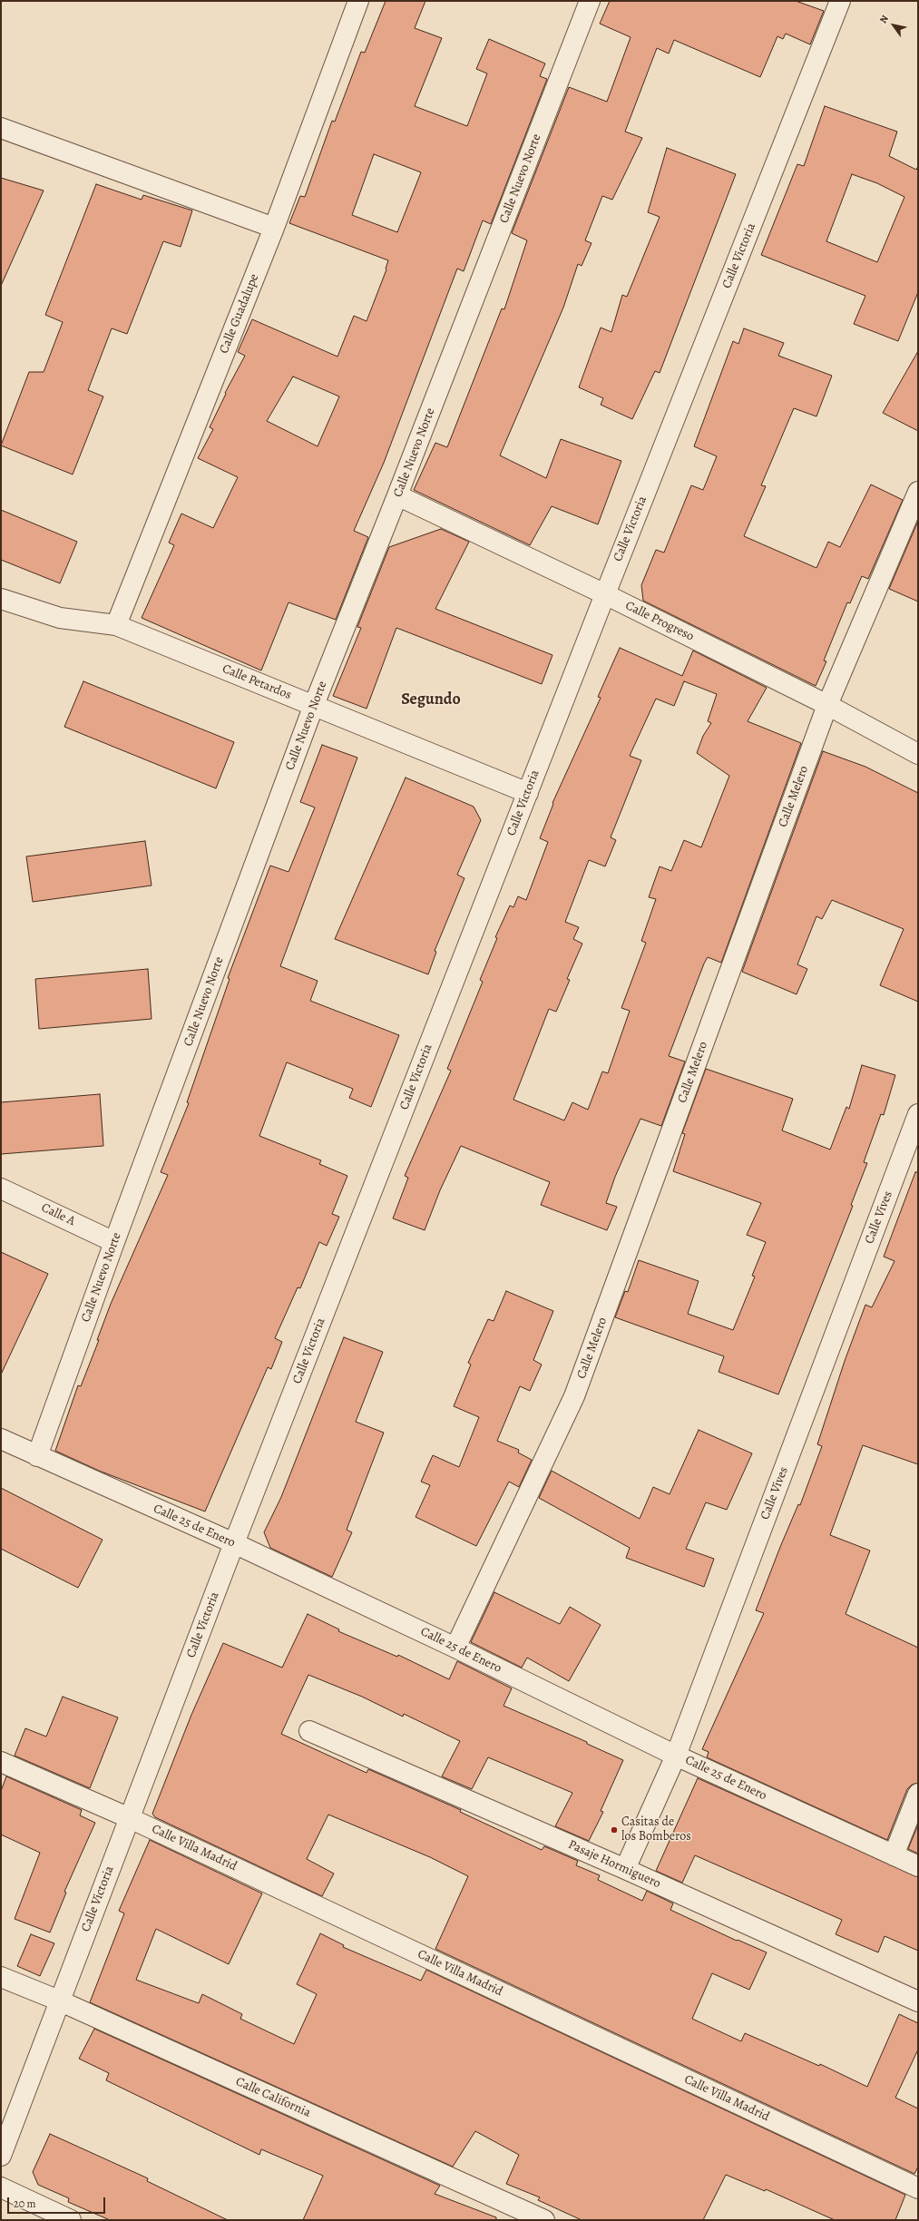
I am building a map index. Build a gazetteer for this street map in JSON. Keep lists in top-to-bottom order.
{
  "streets": {
    "street": [
      "Calle Nuevo Norte",
      "Calle Victoria",
      "Calle Guadalupe",
      "Calle Progreso",
      "Calle Petardos",
      "Calle Melero",
      "Calle A",
      "Calle Vives",
      "Calle 25 de Enero",
      "Calle Villa Madrid",
      "Pasaje Hormiguero",
      "Calle California"
    ]
  },
  "crossings": [
    ["Calle Nuevo Norte", "Calle Progreso"],
    ["Calle Nuevo Norte", "Calle Petardos"],
    ["Calle Nuevo Norte", "Calle A"],
    ["Calle Nuevo Norte", "Calle 25 de Enero"],
    ["Calle Victoria", "Calle Progreso"],
    ["Calle Victoria", "Calle Petardos"],
    ["Calle Victoria", "Calle 25 de Enero"],
    ["Calle Victoria", "Calle Villa Madrid"],
    ["Calle Victoria", "Calle California"],
    ["Calle Guadalupe", "Calle Petardos"],
    ["Calle Progreso", "Calle Melero"],
    ["Calle Melero", "Calle 25 de Enero"],
    ["Calle Vives", "Calle 25 de Enero"],
    ["Calle Vives", "Pasaje Hormiguero"]
  ],
  "districts": ["Segundo"],
  "places": ["Casitas de los Bomberos"],
  "scale_bar": "20 m",
  "north": "top left"
}
